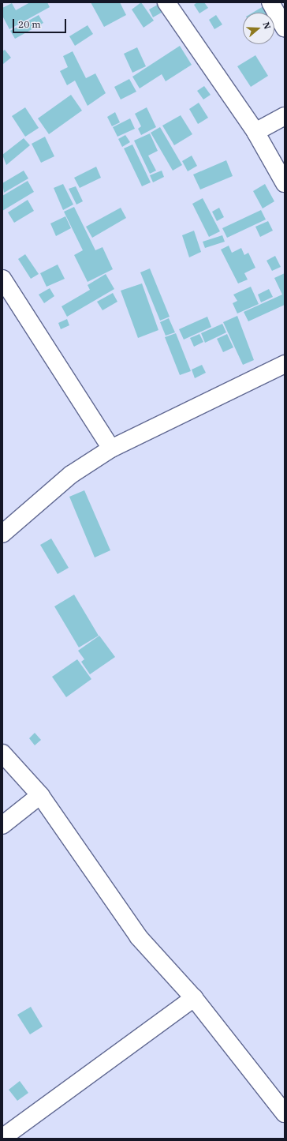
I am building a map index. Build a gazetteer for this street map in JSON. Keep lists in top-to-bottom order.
{
  "scale_bar": "20 m",
  "north": "right"
}
